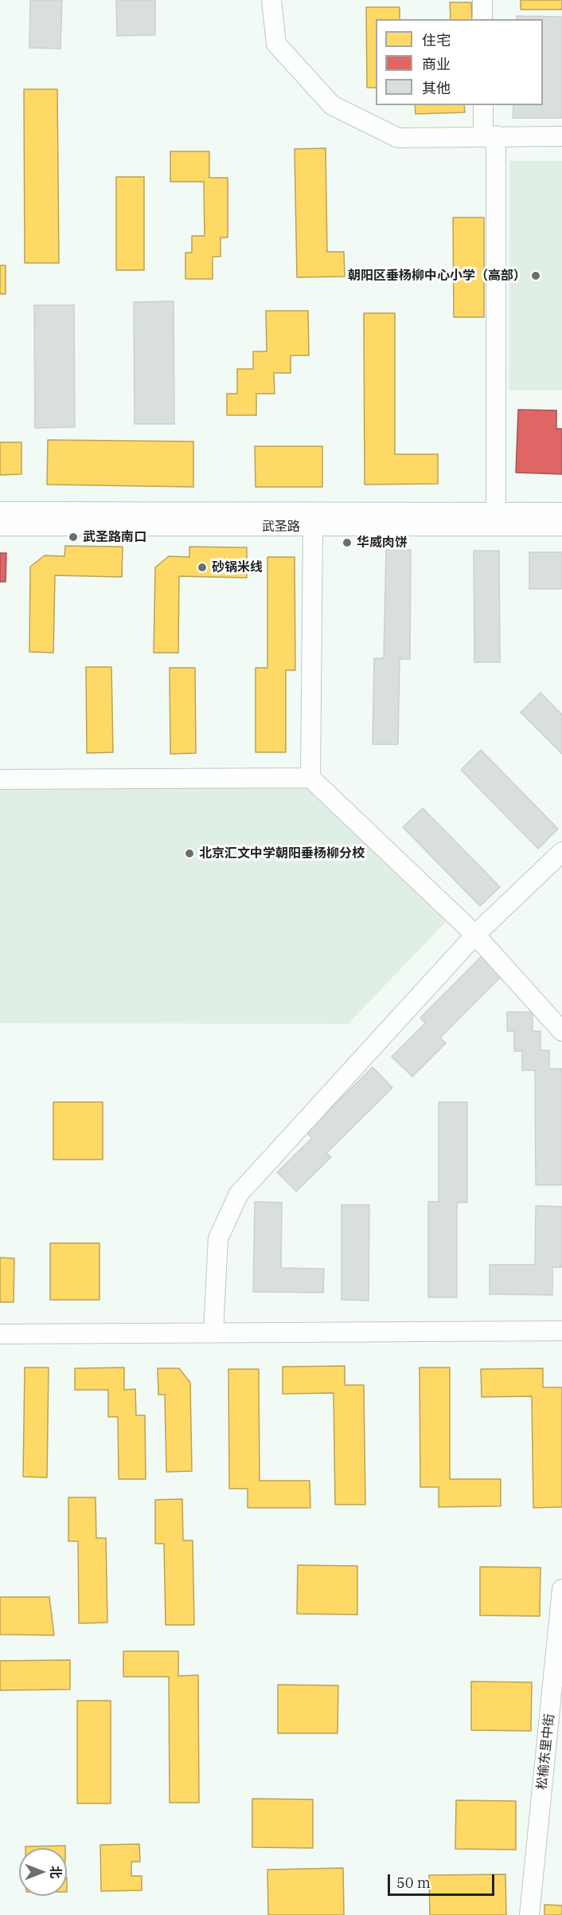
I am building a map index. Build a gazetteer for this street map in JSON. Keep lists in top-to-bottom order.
{
  "streets": {
    "street": ["武圣路", "松榆东里中街"]
  },
  "places": [
    "朝阳区垂杨柳中心小学（高部）",
    "武圣路南口",
    "华威肉饼",
    "砂锅米线",
    "北京汇文中学朝阳垂杨柳分校"
  ],
  "legend": ["住宅", "商业", "其他"],
  "scale_bar": "50 m",
  "north": "right"
}
